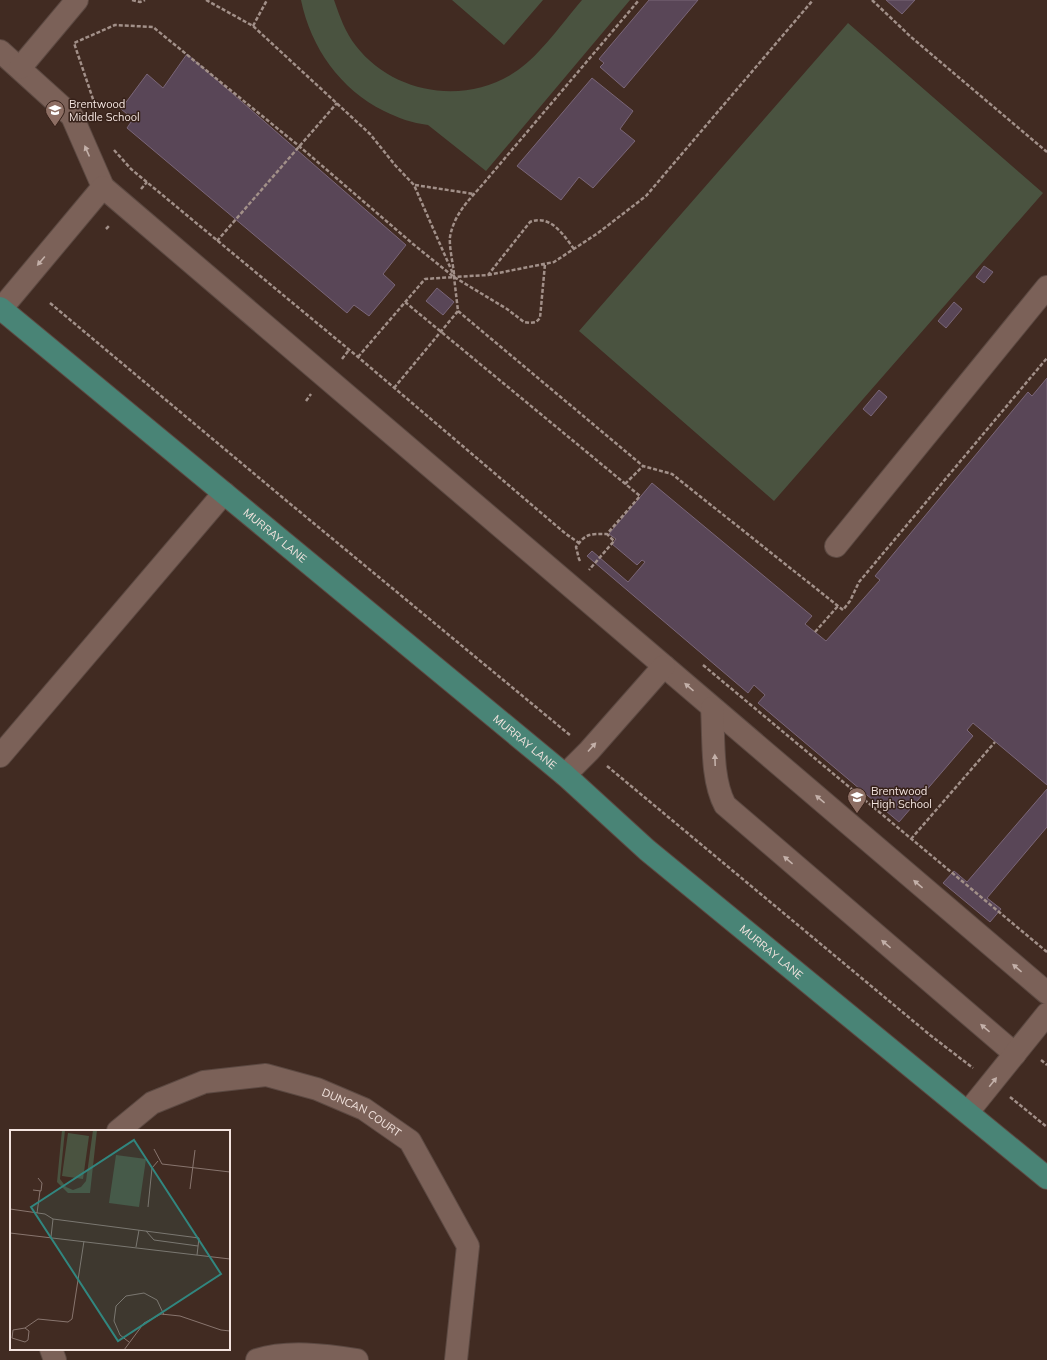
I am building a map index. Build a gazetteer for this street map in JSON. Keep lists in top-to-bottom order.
{
  "streets": {
    "main road": ["MURRAY LANE"],
    "street": ["DUNCAN COURT"]
  },
  "places": {
    "school or university": ["Brentwood Middle School", "Brentwood High School"]
  }
}
